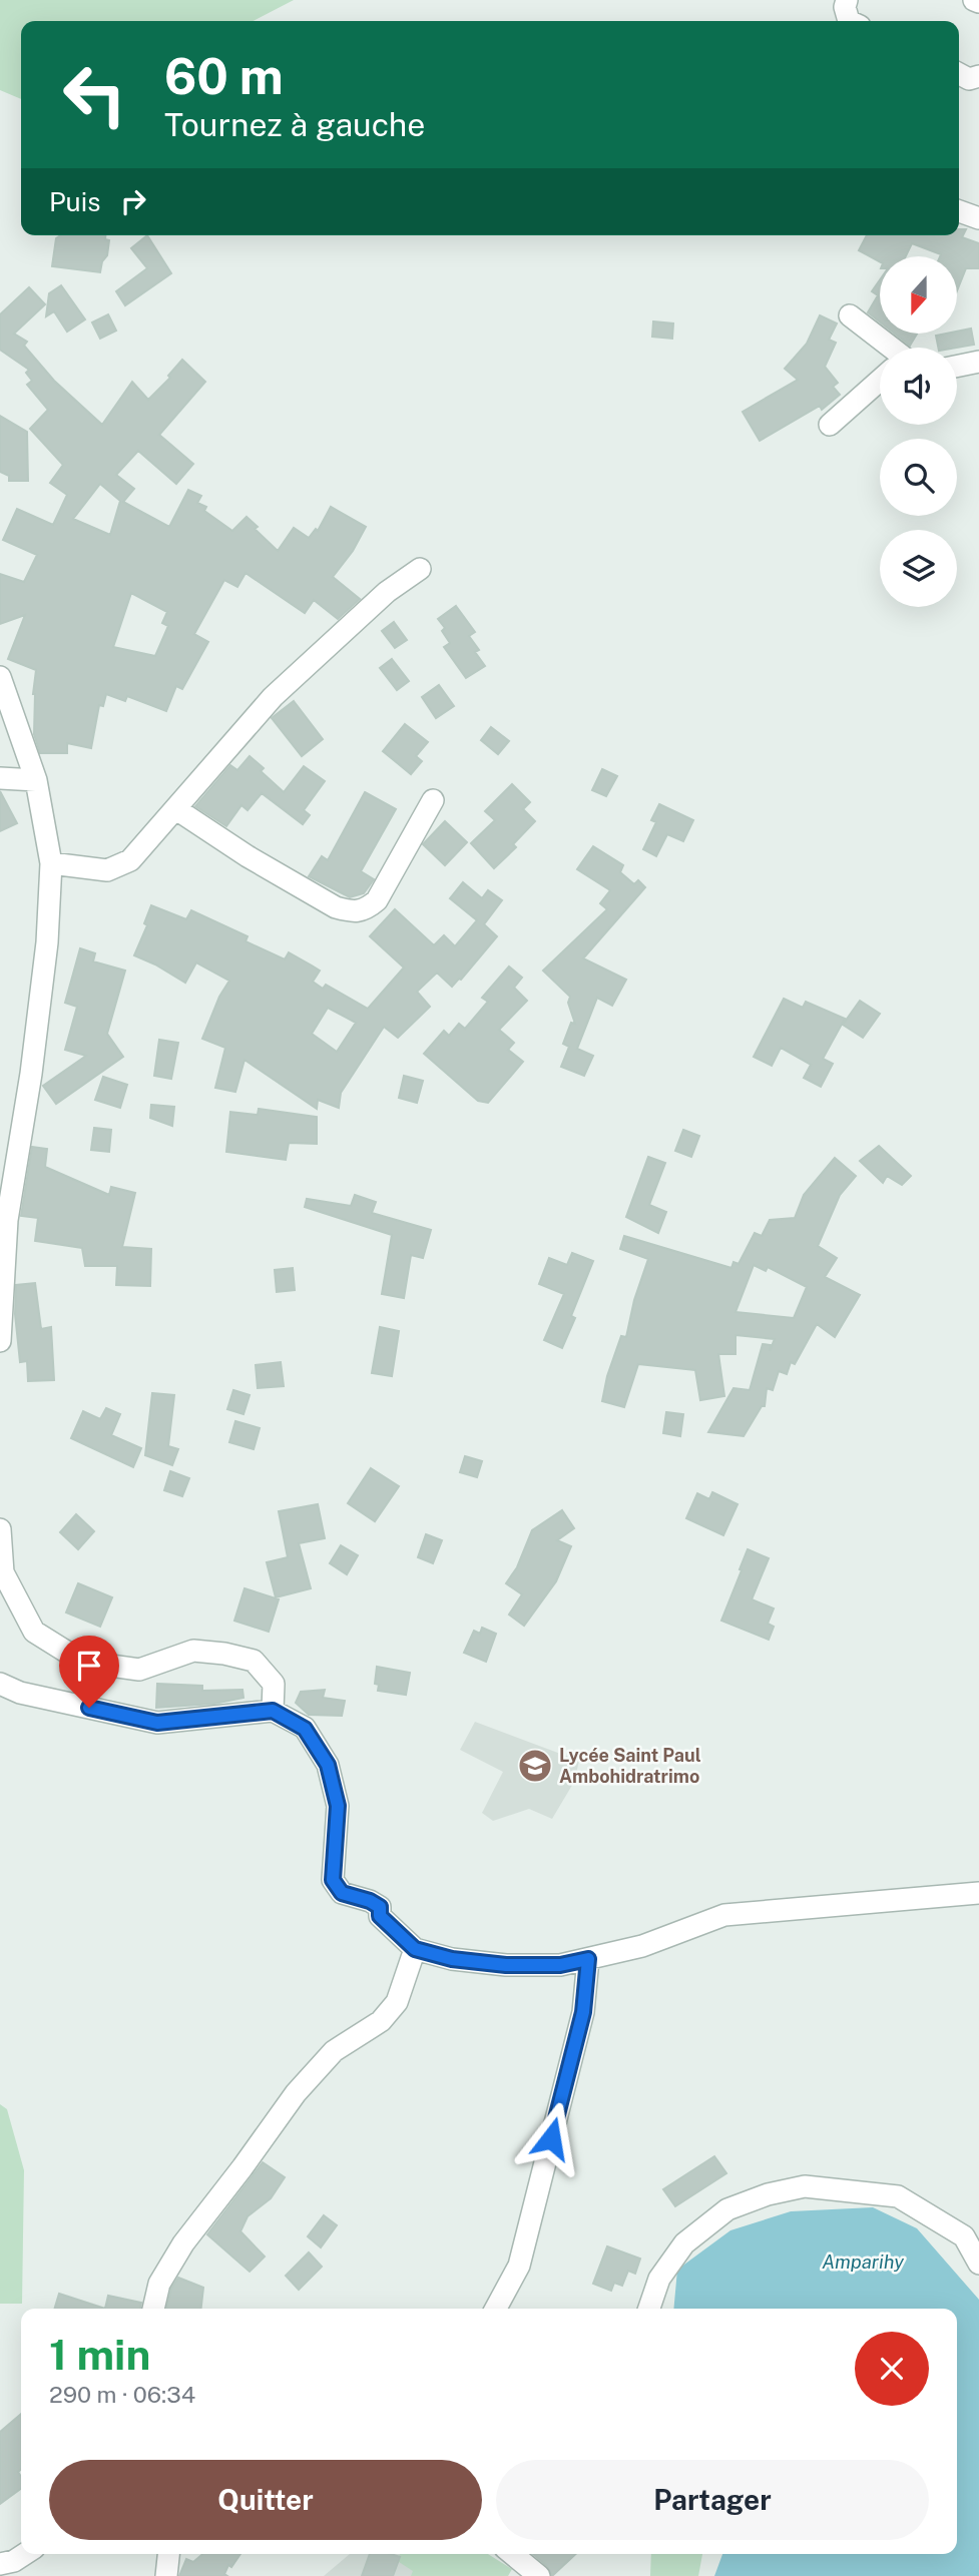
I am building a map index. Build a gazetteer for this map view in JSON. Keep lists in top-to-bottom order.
{
  "water": ["Amparihy"],
  "places": {
    "school or university": ["Lycée Saint Paul Ambohidratrimo"]
  },
  "north": "bottom",
  "page": {
    "turn": ["60 m", "Tournez à gauche"],
    "then": "Puis",
    "heading": ["1 min", "290 m · 06:34"],
    "buttons": ["Quitter", "Partager"]
  }
}
